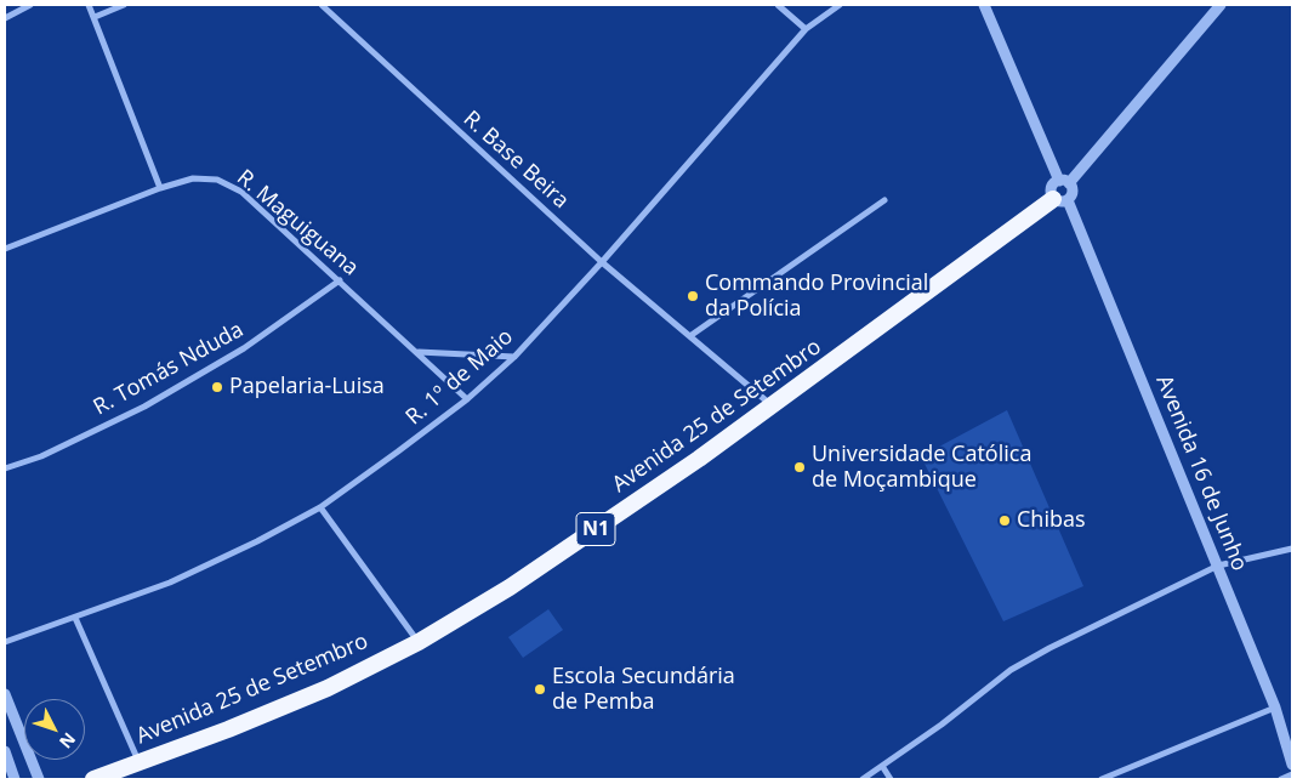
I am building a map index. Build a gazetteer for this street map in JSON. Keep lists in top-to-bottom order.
{
  "streets": {
    "highway": ["Avenida 25 de Setembro", "N1"],
    "street": [
      "R. Base Beira",
      "R. Maguiguana",
      "R. Tomás Nduda",
      "R. 1º de Maio",
      "Avenida 16 de Junho"
    ]
  },
  "crossings": [
    ["R. Base Beira", "R. 1º de Maio"],
    ["R. Base Beira", "Avenida 25 de Setembro"],
    ["R. Maguiguana", "R. Tomás Nduda"],
    ["R. Maguiguana", "R. 1º de Maio"],
    ["Avenida 25 de Setembro", "Avenida 16 de Junho"]
  ],
  "places": [
    "Commando Provincial da Polícia",
    "Papelaria-Luisa",
    "Universidade Católica de Moçambique",
    "Chibas",
    "Escola Secundária de Pemba"
  ],
  "north": "bottom right"
}
